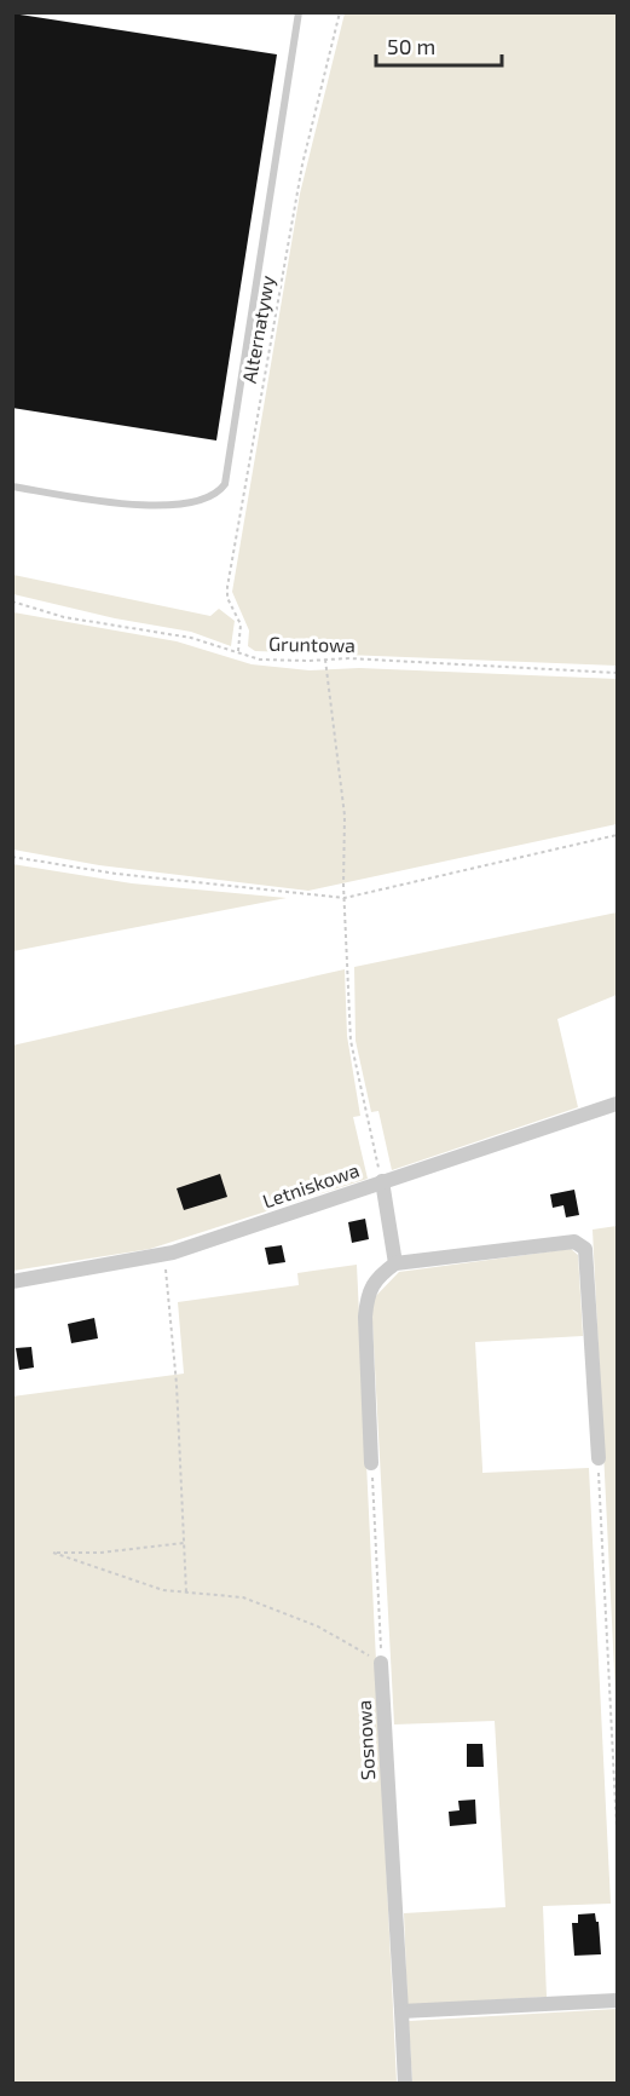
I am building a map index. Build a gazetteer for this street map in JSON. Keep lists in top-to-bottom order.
{
  "streets": {
    "street": ["Letniskowa", "Sosnowa"],
    "path": ["Alternatywy", "Gruntowa"]
  },
  "crossings": [
    ["Alternatywy", "Gruntowa"]
  ],
  "scale_bar": "50 m"
}
